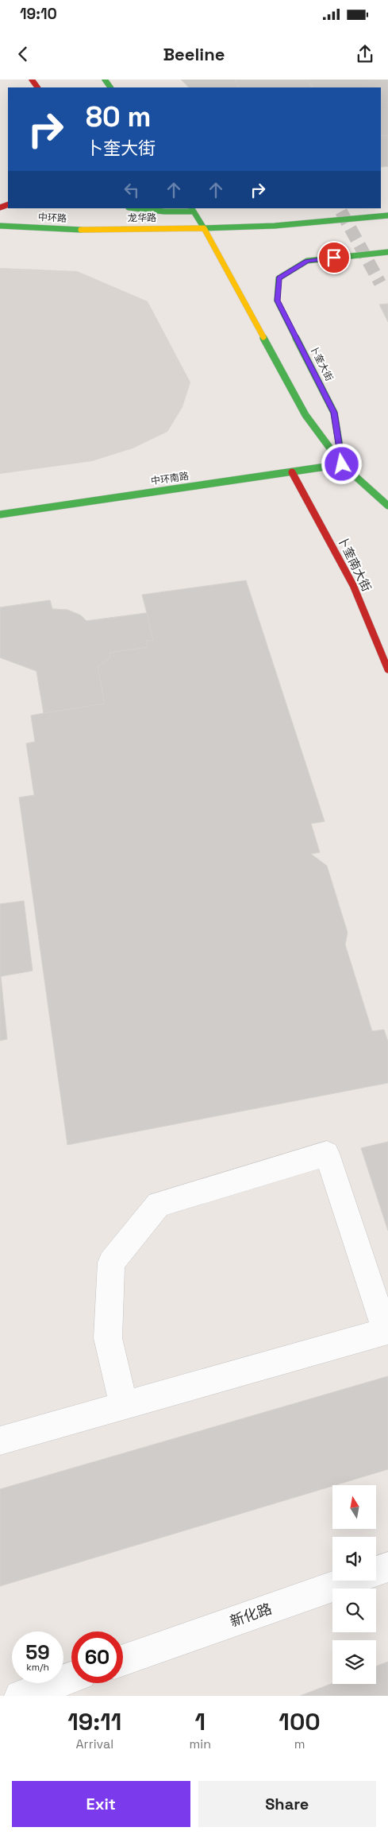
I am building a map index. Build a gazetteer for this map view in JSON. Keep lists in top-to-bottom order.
{
  "streets": {
    "main road": [
      "中环路",
      "龙华路",
      "卜奎大街",
      "中环南路",
      "卜奎南大街"
    ],
    "street": ["新化路"]
  },
  "crossings": [
    ["中环路", "龙华路"],
    ["卜奎大街", "中环南路"],
    ["中环南路", "卜奎南大街"]
  ],
  "north": "top",
  "page": {
    "status": "19:10",
    "header": "Beeline",
    "turn": ["80 m", "卜奎大街"],
    "speed": "59 km/h",
    "limit": "60",
    "eta": [
      "19:11",
      "Arrival",
      "1",
      "min",
      "100",
      "m"
    ],
    "buttons": ["Exit", "Share"]
  }
}
